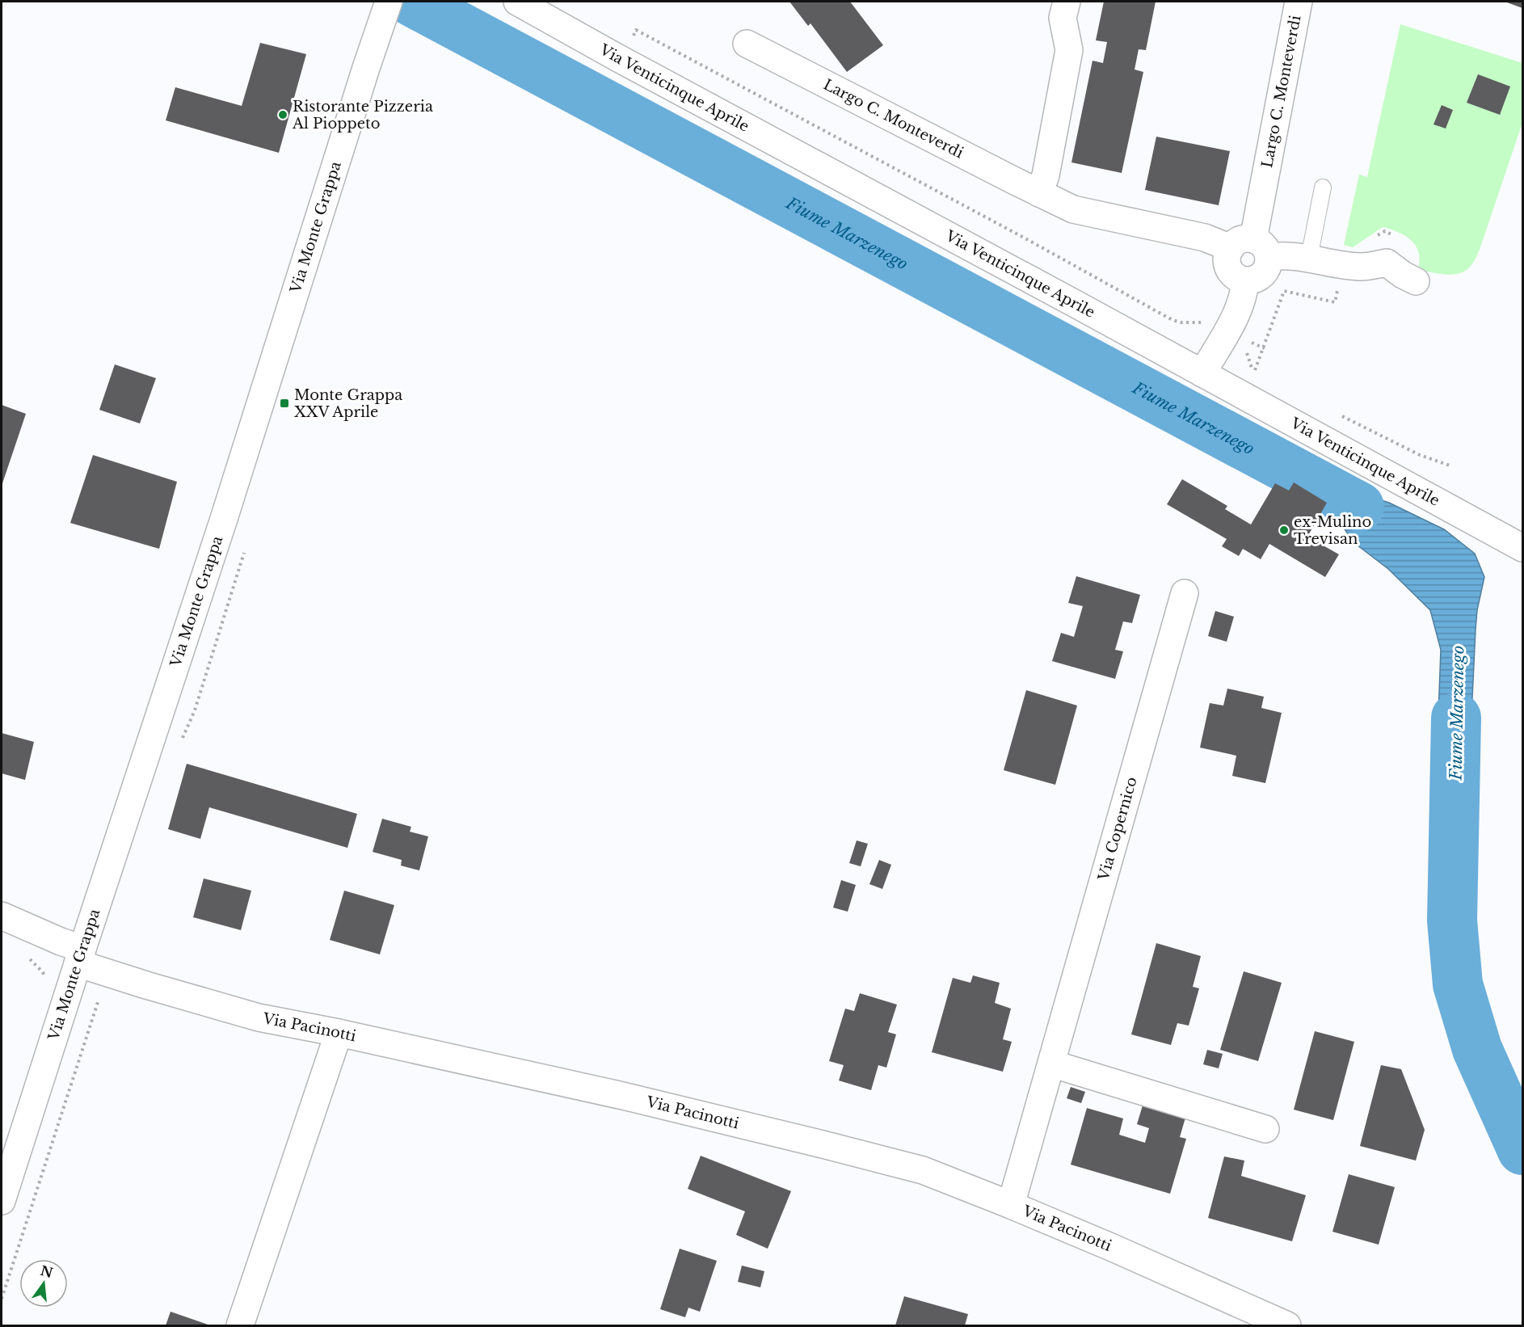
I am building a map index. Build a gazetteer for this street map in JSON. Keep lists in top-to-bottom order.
{
  "streets": {
    "street": [
      "Via Venticinque Aprile",
      "Largo C. Monteverdi",
      "Via Monte Grappa",
      "Via Copernico",
      "Via Pacinotti"
    ]
  },
  "crossings": [
    ["Via Monte Grappa", "Via Pacinotti"],
    ["Via Copernico", "Via Pacinotti"]
  ],
  "water": ["Fiume Marzenego"],
  "places": {
    "other": ["Ristorante Pizzeria Al Pioppeto", "ex-Mulino Trevisan"],
    "transit": ["Monte Grappa XXV Aprile"]
  },
  "north": "top"
}
